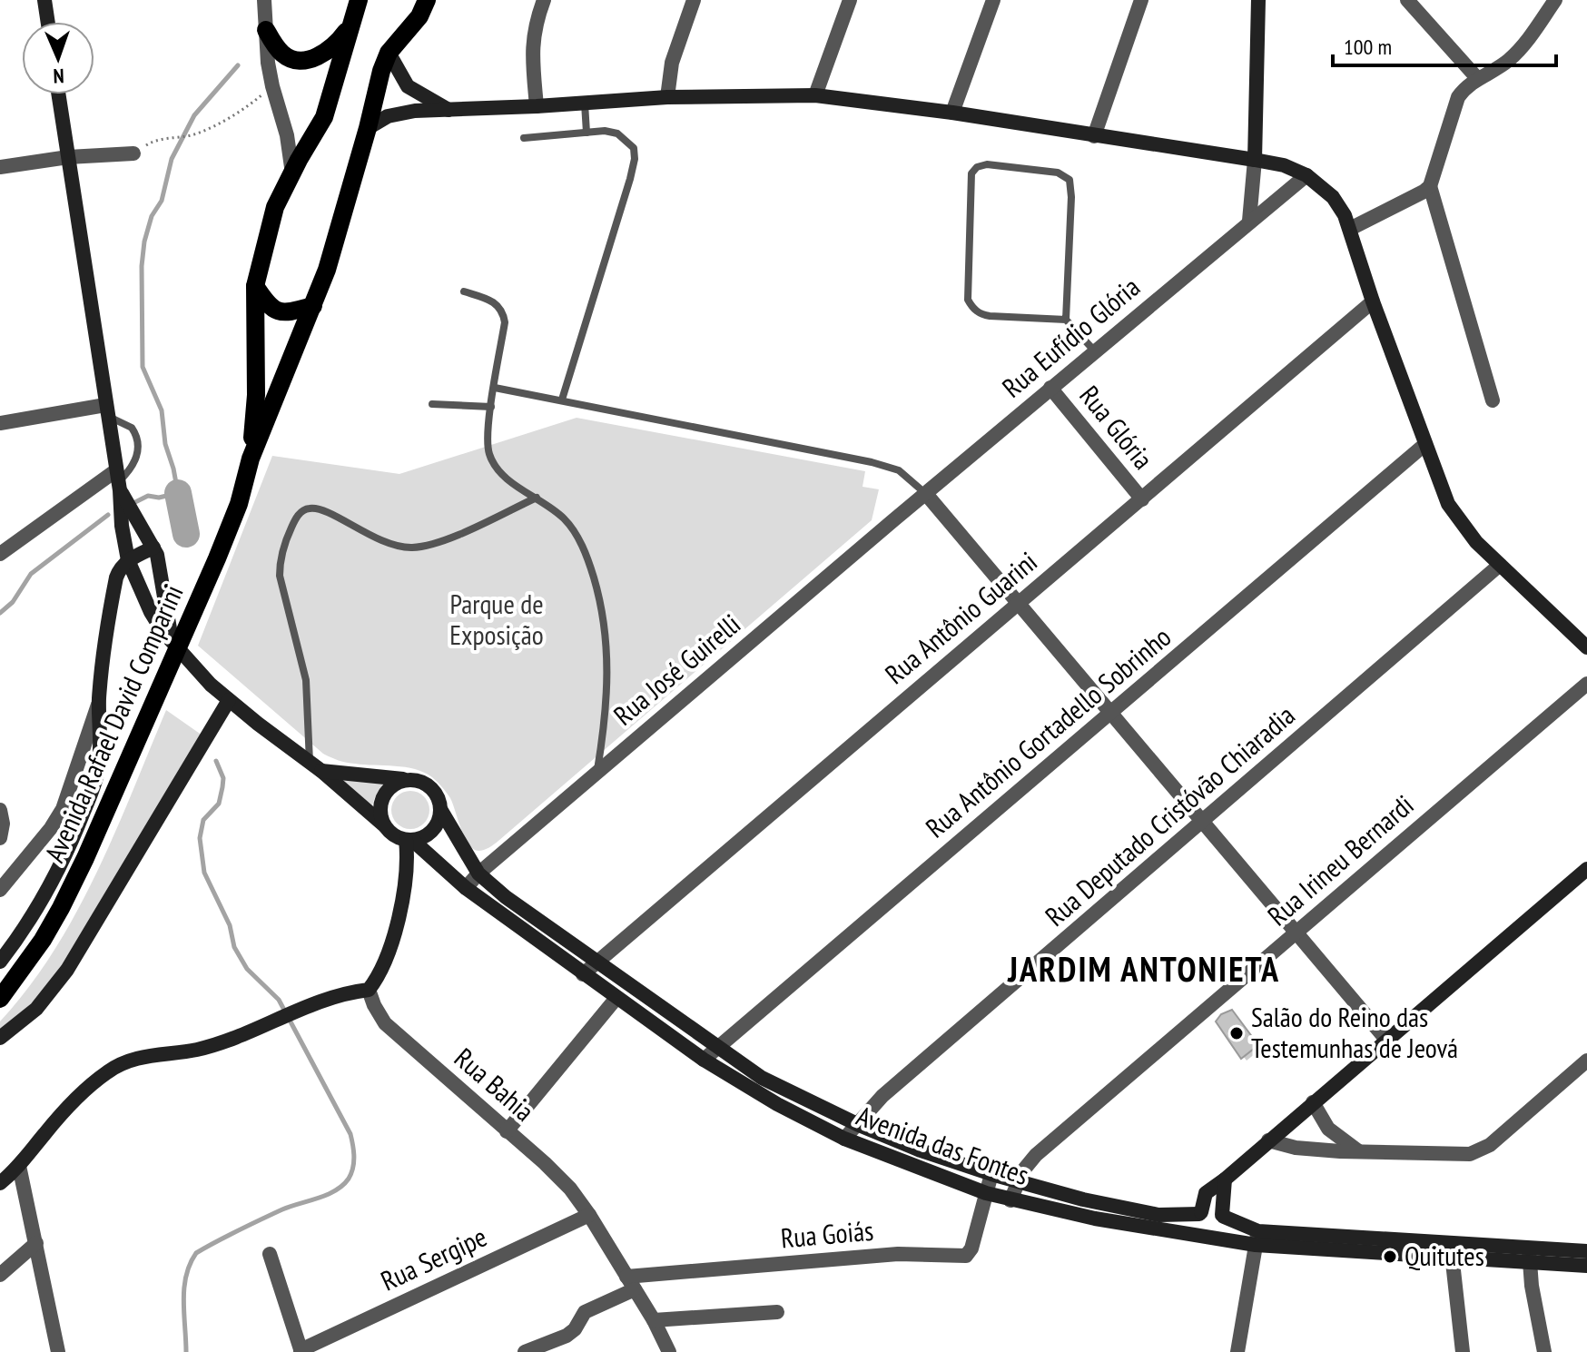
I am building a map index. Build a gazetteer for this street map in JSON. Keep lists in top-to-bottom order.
{
  "streets": {
    "main road": ["Avenida Rafael David Comparini", "Avenida das Fontes"],
    "street": [
      "Rua Eufídio Glória",
      "Rua Glória",
      "Rua Antônio Guarini",
      "Rua José Guirelli",
      "Rua Antônio Gortadello Sobrinho",
      "Rua Deputado Cristóvão Chiaradia",
      "Rua Irineu Bernardi",
      "Rua Bahia",
      "Rua Goiás",
      "Rua Sergipe"
    ]
  },
  "crossings": [
    ["Rua Eufídio Glória", "Rua Glória"],
    ["Rua Eufídio Glória", "Rua José Guirelli"],
    ["Rua Glória", "Rua Antônio Guarini"],
    ["Rua Antônio Guarini", "Avenida das Fontes"],
    ["Rua José Guirelli", "Avenida das Fontes"],
    ["Rua Antônio Gortadello Sobrinho", "Avenida das Fontes"],
    ["Rua Deputado Cristóvão Chiaradia", "Avenida das Fontes"],
    ["Rua Irineu Bernardi", "Avenida das Fontes"],
    ["Rua Bahia", "Rua Goiás"],
    ["Rua Bahia", "Rua Sergipe"],
    ["Avenida das Fontes", "Rua Goiás"]
  ],
  "districts": ["JARDIM ANTONIETA"],
  "parks": ["Parque de Exposição"],
  "places": ["Salão do Reino das Testemunhas de Jeová", "Quitutes"],
  "scale_bar": "100 m",
  "north": "bottom"
}
